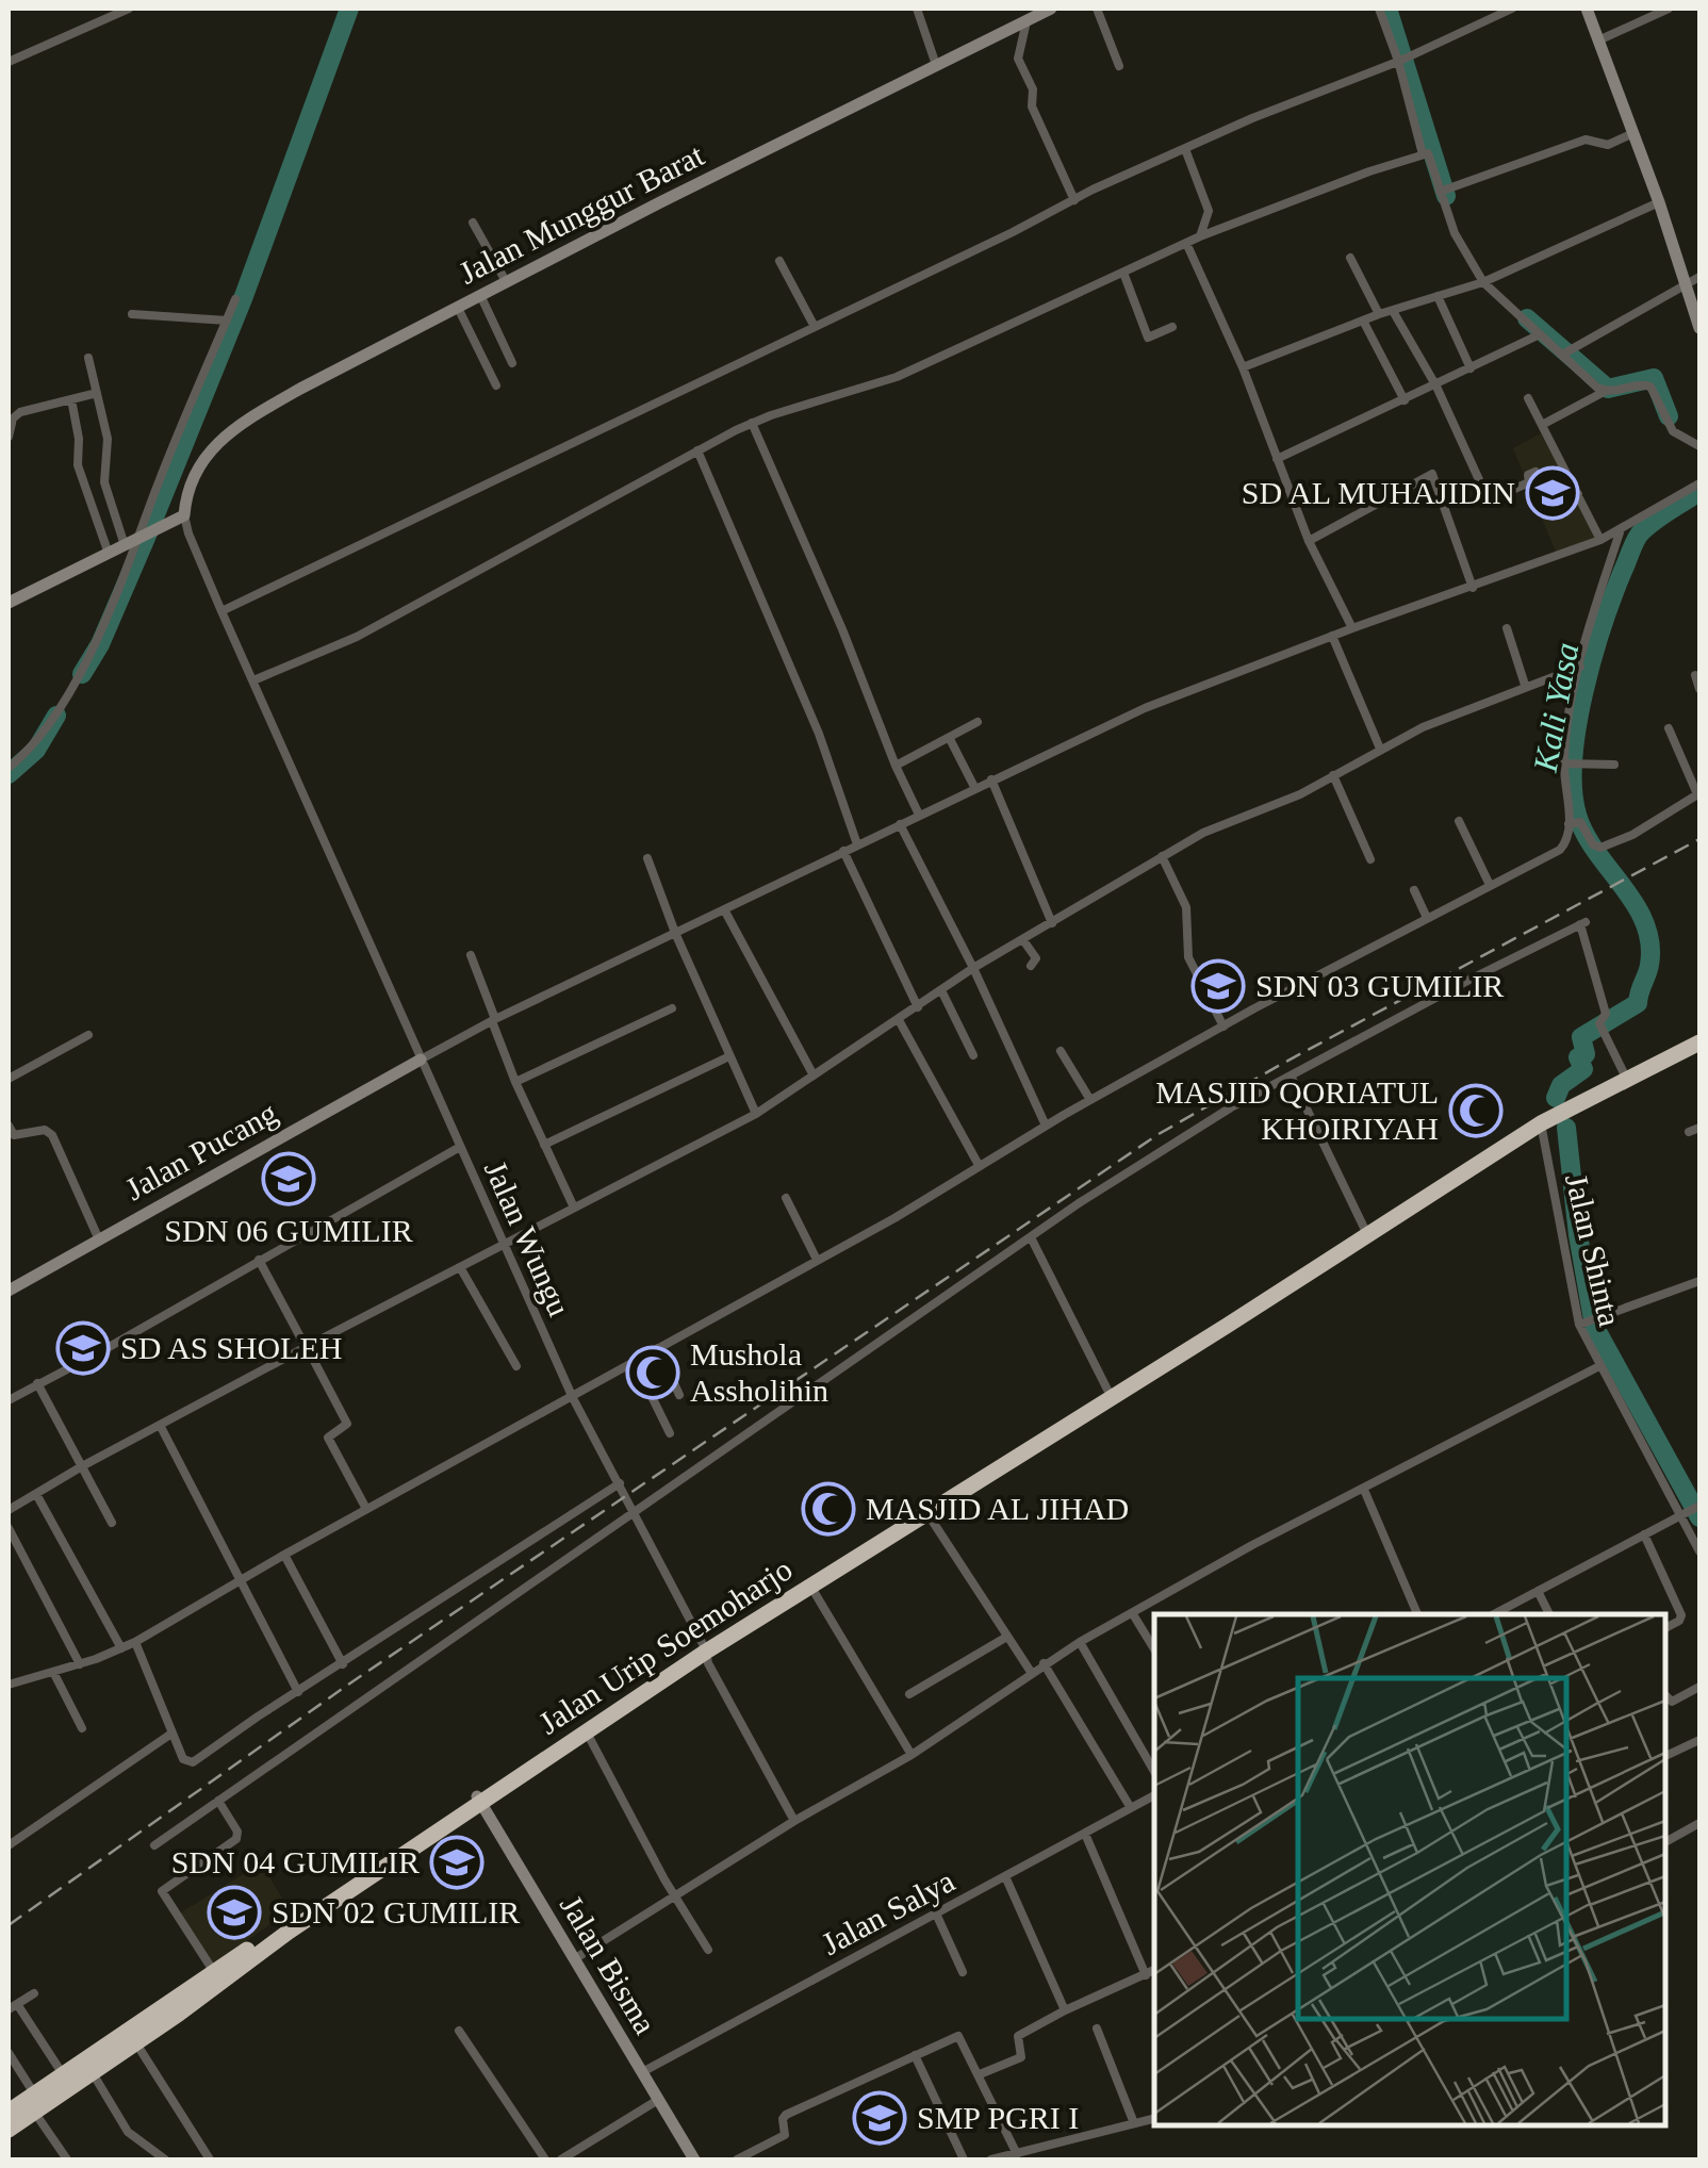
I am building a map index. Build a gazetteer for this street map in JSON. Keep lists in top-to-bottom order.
{
  "streets": {
    "highway": ["Jalan Urip Soemoharjo"],
    "street": [
      "Jalan Munggur Barat",
      "Jalan Pucang",
      "Jalan Wungu",
      "Jalan Shinta",
      "Jalan Salya",
      "Jalan Bisma"
    ]
  },
  "crossings": [
    ["Jalan Munggur Barat", "Jalan Wungu"],
    ["Jalan Pucang", "Jalan Wungu"],
    ["Jalan Wungu", "Jalan Urip Soemoharjo"],
    ["Jalan Shinta", "Jalan Urip Soemoharjo"],
    ["Jalan Urip Soemoharjo", "Jalan Bisma"],
    ["Jalan Salya", "Jalan Bisma"]
  ],
  "water": ["Kali Yasa"],
  "places": {
    "school or university": [
      "SD AL MUHAJIDIN",
      "SDN 03 GUMILIR",
      "SDN 06 GUMILIR",
      "SD AS SHOLEH",
      "SDN 04 GUMILIR",
      "SDN 02 GUMILIR",
      "SMP PGRI I"
    ],
    "mosque": ["MASJID QORIATUL KHOIRIYAH", "Mushola Assholihin", "MASJID AL JIHAD"]
  }
}
